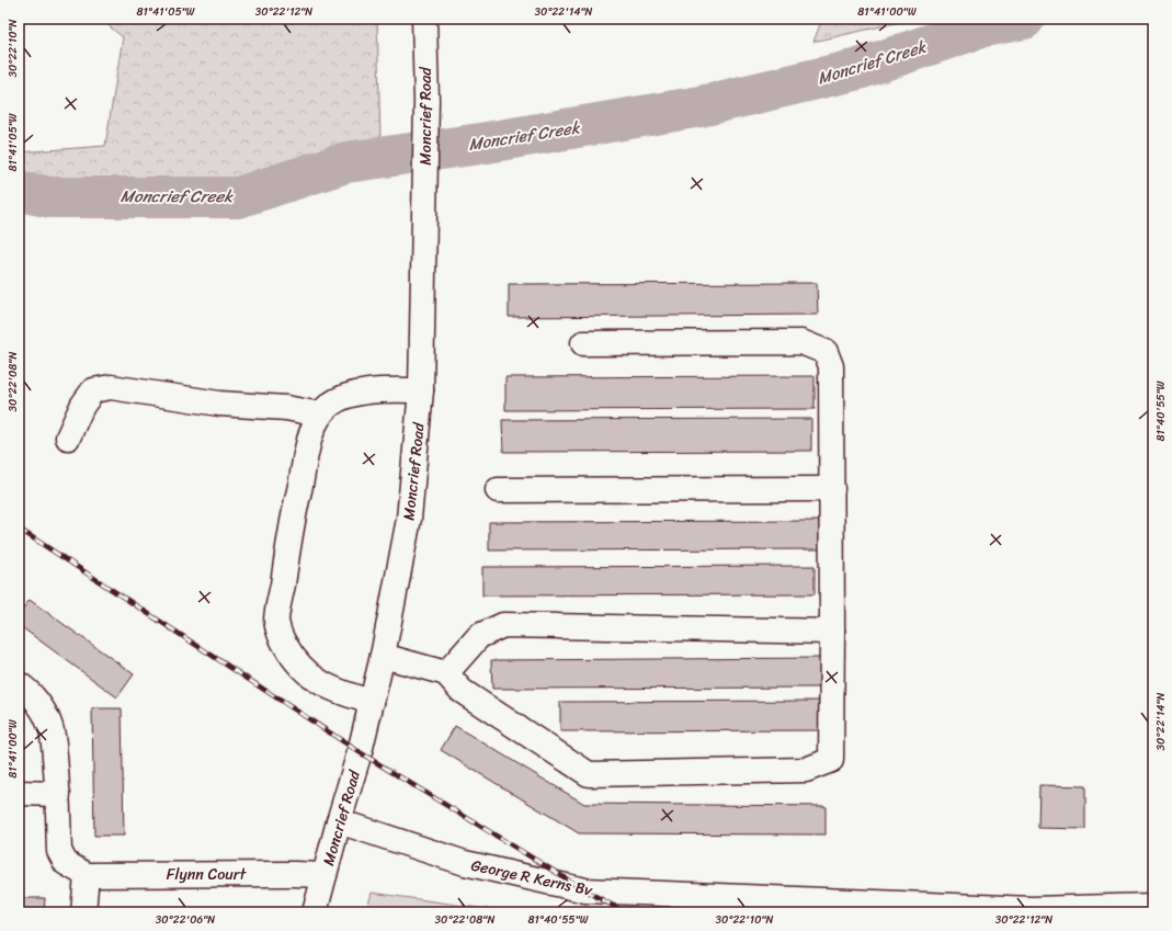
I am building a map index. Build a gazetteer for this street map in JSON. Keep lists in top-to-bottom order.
{
  "streets": {
    "street": ["Moncrief Road", "Flynn Court", "George R Kerns Bv"]
  },
  "crossings": [
    ["Moncrief Road", "Flynn Court"],
    ["Moncrief Road", "George R Kerns Bv"]
  ],
  "water": ["Moncrief Creek"],
  "coordinates": [
    "81°41'05\"W",
    "30°22'12\"N",
    "30°22'14\"N",
    "81°41'00\"W",
    "30°22'10\"N",
    "30°22'08\"N",
    "81°40'55\"W",
    "30°22'06\"N"
  ]
}
